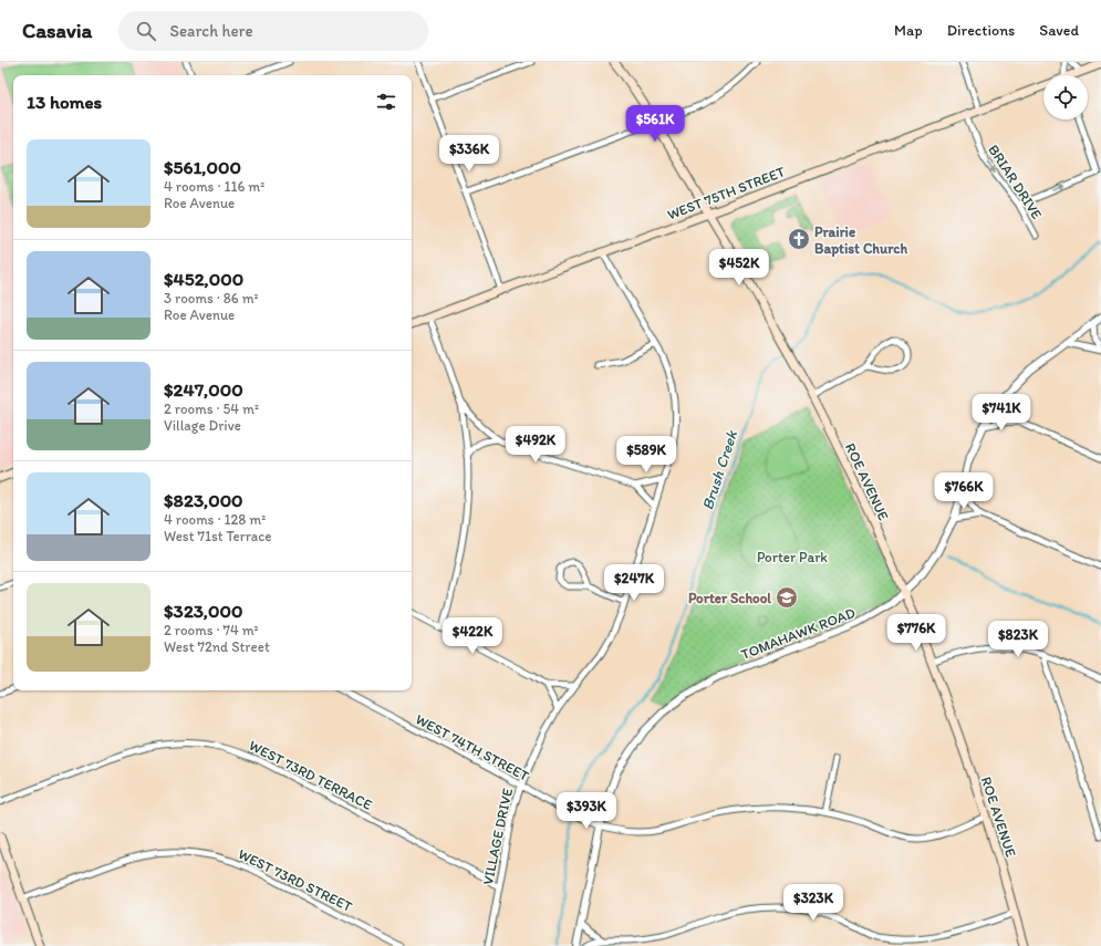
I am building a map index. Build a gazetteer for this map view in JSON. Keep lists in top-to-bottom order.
{
  "streets": {
    "main road": ["WEST 75TH STREET", "ROE AVENUE"],
    "street": [
      "BRIAR DRIVE",
      "TOMAHAWK ROAD",
      "WEST 74TH STREET",
      "WEST 73RD TERRACE",
      "VILLAGE DRIVE",
      "WEST 73RD STREET"
    ]
  },
  "crossings": [
    ["BRIAR DRIVE", "WEST 75TH STREET"],
    ["WEST 75TH STREET", "ROE AVENUE"],
    ["WEST 75TH STREET", "VILLAGE DRIVE"],
    ["ROE AVENUE", "TOMAHAWK ROAD"],
    ["ROE AVENUE", "WEST 74TH STREET"],
    ["TOMAHAWK ROAD", "WEST 74TH STREET"],
    ["WEST 74TH STREET", "VILLAGE DRIVE"],
    ["WEST 73RD TERRACE", "VILLAGE DRIVE"]
  ],
  "one_way": ["BRIAR DRIVE"],
  "water": ["Brush Creek"],
  "parks": ["Porter Park"],
  "places": {
    "church": ["Prairie Baptist Church"],
    "school or university": ["Porter School"]
  },
  "page": {
    "header": "Casavia",
    "search": "Search here",
    "nav": ["Map", "Directions", "Saved"],
    "heading": "13 homes",
    "price": [
      "$561K",
      "$336K",
      "$452K",
      "$741K",
      "$492K",
      "$589K",
      "$766K",
      "$247K",
      "$776K",
      "$422K",
      "$823K",
      "$393K",
      "$323K"
    ],
    "list": [
      {
        "name": "$561,000",
        "note": "4 rooms · 116 m² · Roe Avenue"
      },
      {
        "name": "$452,000",
        "note": "3 rooms · 86 m² · Roe Avenue"
      },
      {
        "name": "$247,000",
        "note": "2 rooms · 54 m² · Village Drive"
      },
      {
        "name": "$823,000",
        "note": "4 rooms · 128 m² · West 71st Terrace"
      },
      {
        "name": "$323,000",
        "note": "2 rooms · 74 m² · West 72nd Street"
      }
    ]
  }
}
